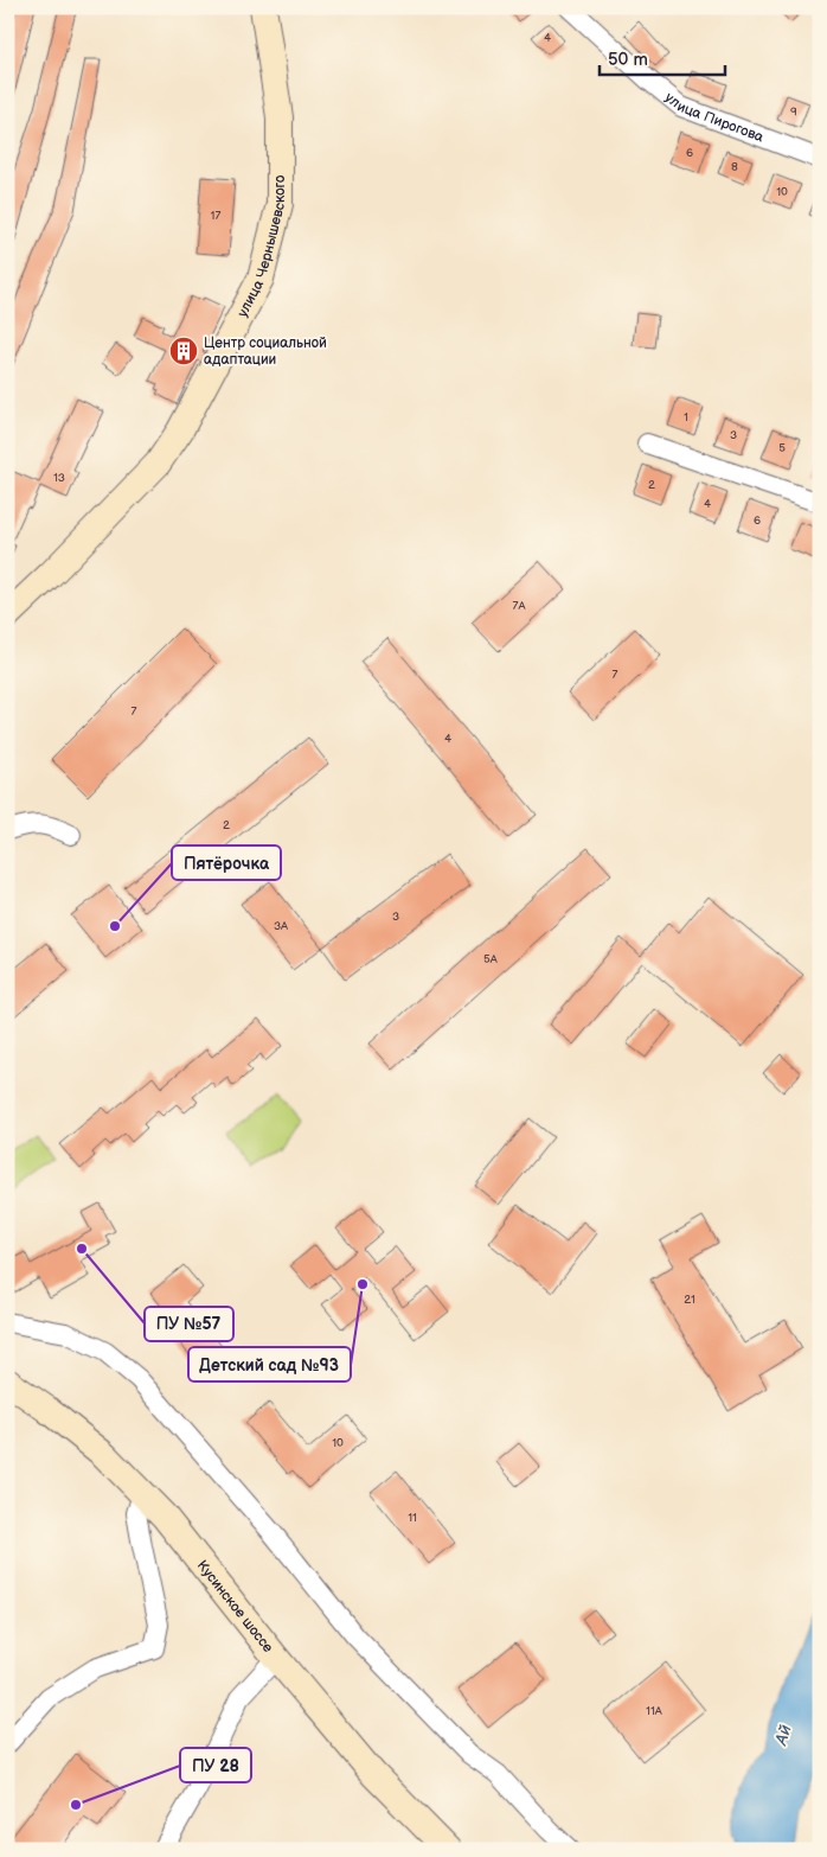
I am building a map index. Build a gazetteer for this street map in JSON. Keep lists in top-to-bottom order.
{
  "streets": {
    "main road": ["улица Чернышевского", "Кусинское шоссе"],
    "street": ["улица Пирогова"]
  },
  "water": ["Ай"],
  "places": {
    "building": ["Центр социальной адаптации"],
    "other": [
      "Пятёрочка",
      "ПУ №57",
      "Детский сад №93",
      "ПУ 28"
    ]
  },
  "house_numbers": [
    "4",
    "9",
    "6",
    "8",
    "10",
    "17",
    "1",
    "3",
    "5",
    "13",
    "2",
    "4",
    "6",
    "7А",
    "7",
    "7",
    "4",
    "2",
    "3",
    "3А",
    "5А",
    "21",
    "10",
    "11",
    "11А"
  ],
  "scale_bar": "50 m"
}
